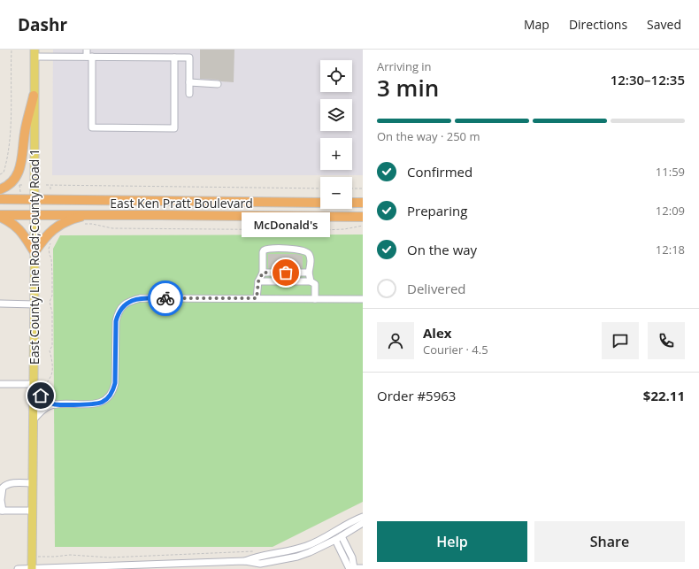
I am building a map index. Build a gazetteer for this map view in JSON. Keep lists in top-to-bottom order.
{
  "streets": {
    "highway": ["East Ken Pratt Boulevard"],
    "main road": ["East County Line Road;County Road 1"]
  },
  "crossings": [
    ["East Ken Pratt Boulevard", "East County Line Road;County Road 1"]
  ],
  "places": ["McDonald's"],
  "page": {
    "header": "Dashr",
    "nav": ["Map", "Directions", "Saved"],
    "heading": ["3 min", "Arriving in", "12:30–12:35"],
    "panel": [
      "Alex",
      "Courier · 4.5",
      "Order #5963",
      "$22.11"
    ],
    "map_buttons": ["+", "−"],
    "bar": "On the way · 250 m",
    "list": [
      ["Confirmed", "11:59"],
      ["Preparing", "12:09"],
      ["On the way", "12:18"],
      "Delivered"
    ],
    "bubble": "McDonald's",
    "buttons": ["Help", "Share"]
  }
}
